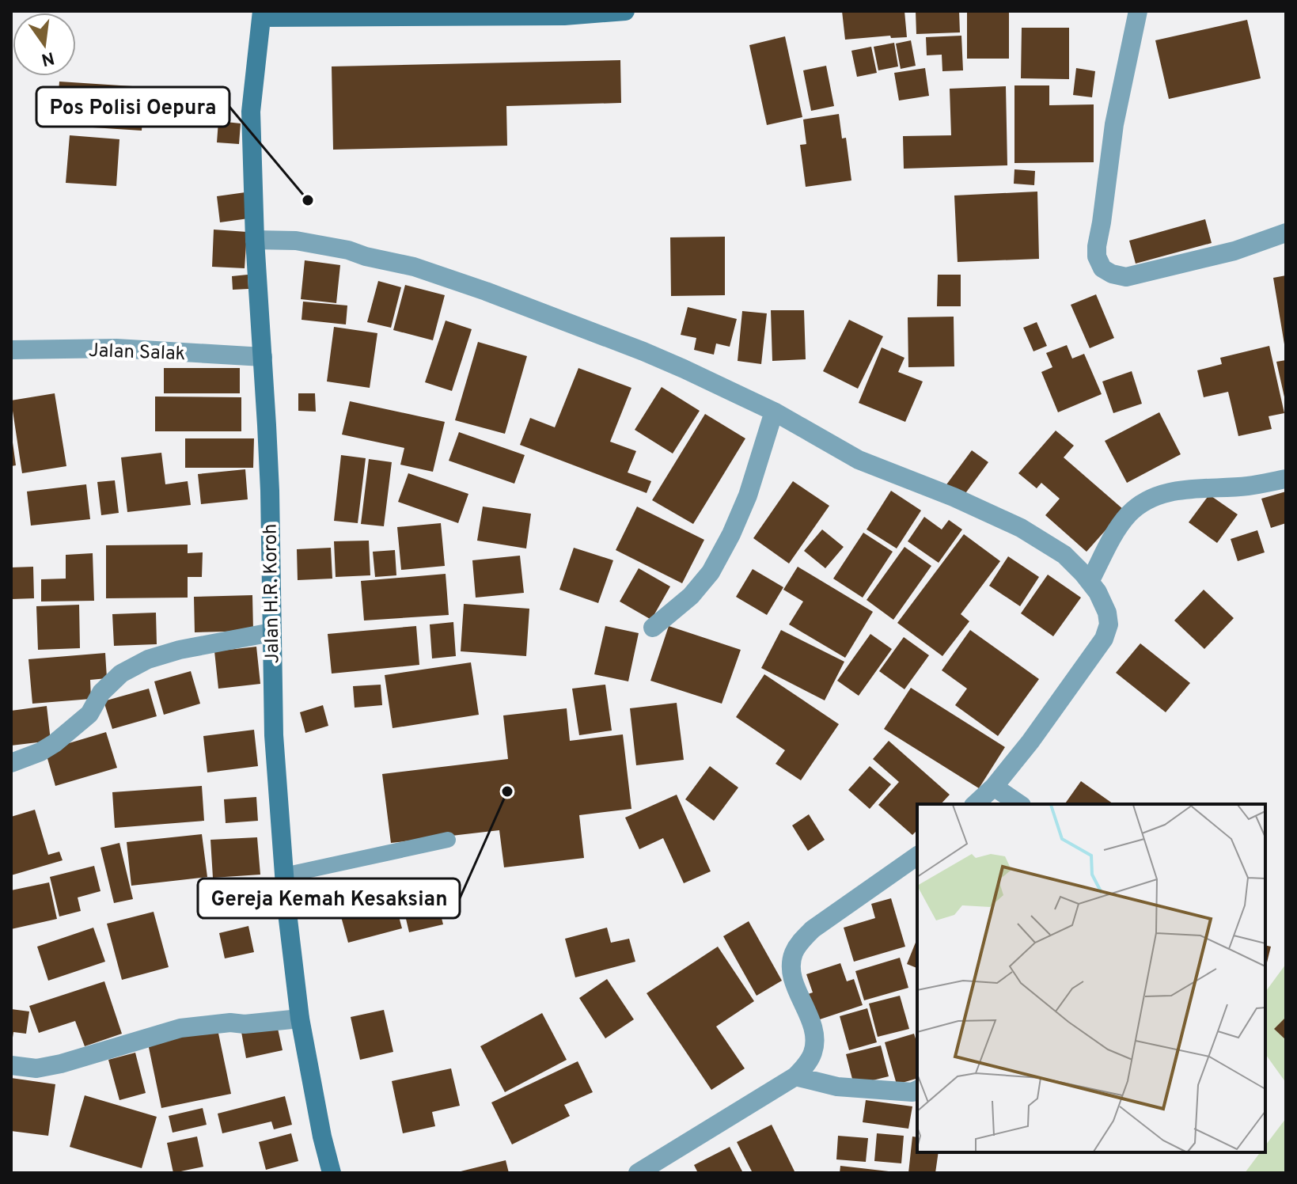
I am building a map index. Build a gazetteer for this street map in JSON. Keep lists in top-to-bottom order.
{
  "streets": {
    "main road": ["Jalan H.R. Koroh"],
    "street": ["Jalan Salak"]
  },
  "crossings": [
    ["Jalan Salak", "Jalan H.R. Koroh"]
  ],
  "places": ["Pos Polisi Oepura", "Gereja Kemah Kesaksian"],
  "north": "bottom"
}
